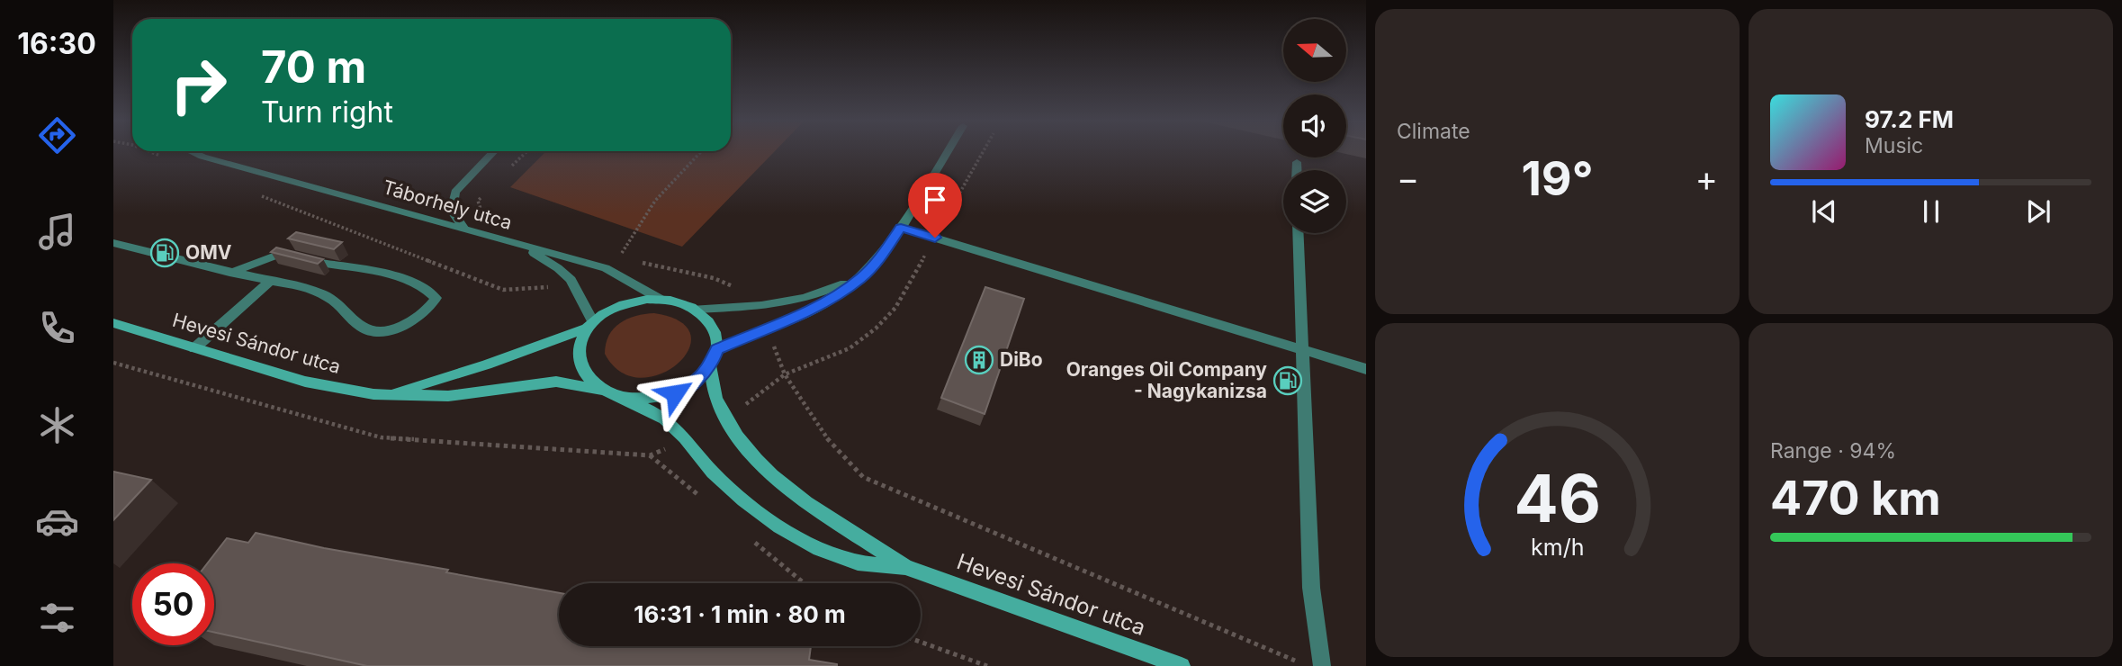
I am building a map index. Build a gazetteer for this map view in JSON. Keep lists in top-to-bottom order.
{
  "streets": {
    "main road": ["Hevesi Sándor utca"],
    "street": ["Táborhely utca"]
  },
  "crossings": [
    ["Táborhely utca", "Hevesi Sándor utca"]
  ],
  "places": {
    "fuel station": ["OMV", "Oranges Oil Company - Nagykanizsa"],
    "building": ["DiBo"]
  },
  "north": "left",
  "page": {
    "tabs": "16:30",
    "tile": [
      "Climate",
      ["Range · 94%", "470 km"]
    ],
    "turn": ["70 m", "Turn right"],
    "song": ["97.2 FM", "Music"],
    "heat": ["−", "19°", "+"],
    "limit": "50",
    "trip": "16:31 · 1 min · 80 m",
    "gauge": ["46", "km/h"]
  }
}
